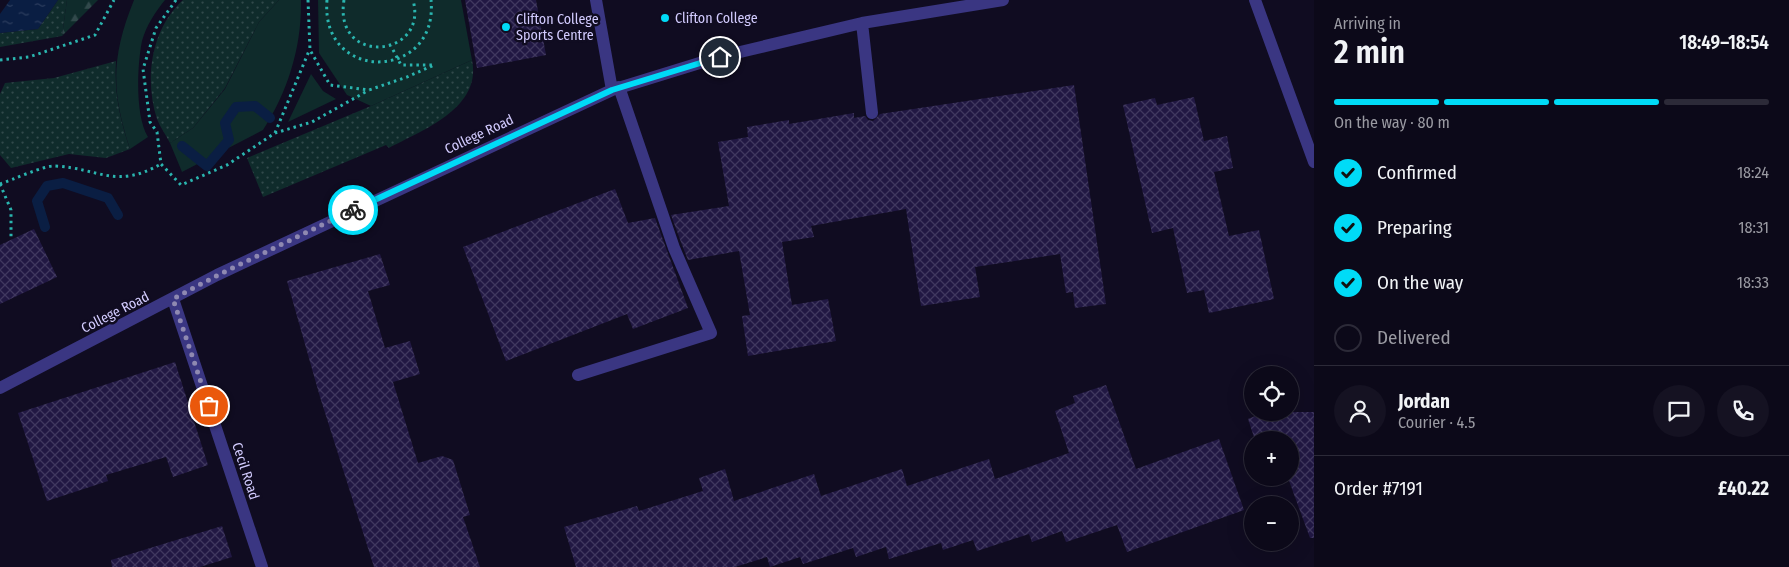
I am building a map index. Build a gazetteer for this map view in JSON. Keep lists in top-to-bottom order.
{
  "streets": {
    "street": ["College Road", "Cecil Road"]
  },
  "crossings": [
    ["College Road", "Cecil Road"]
  ],
  "places": ["Clifton College", "Clifton College Sports Centre"],
  "page": {
    "heading": ["2 min", "Arriving in", "18:49–18:54"],
    "panel": [
      "Jordan",
      "Courier · 4.5",
      "Order #7191",
      "£40.22"
    ],
    "bar": "On the way · 80 m",
    "list": [
      ["Confirmed", "18:24"],
      ["Preparing", "18:31"],
      ["On the way", "18:33"],
      "Delivered"
    ],
    "map_buttons": ["+", "−"]
  }
}
